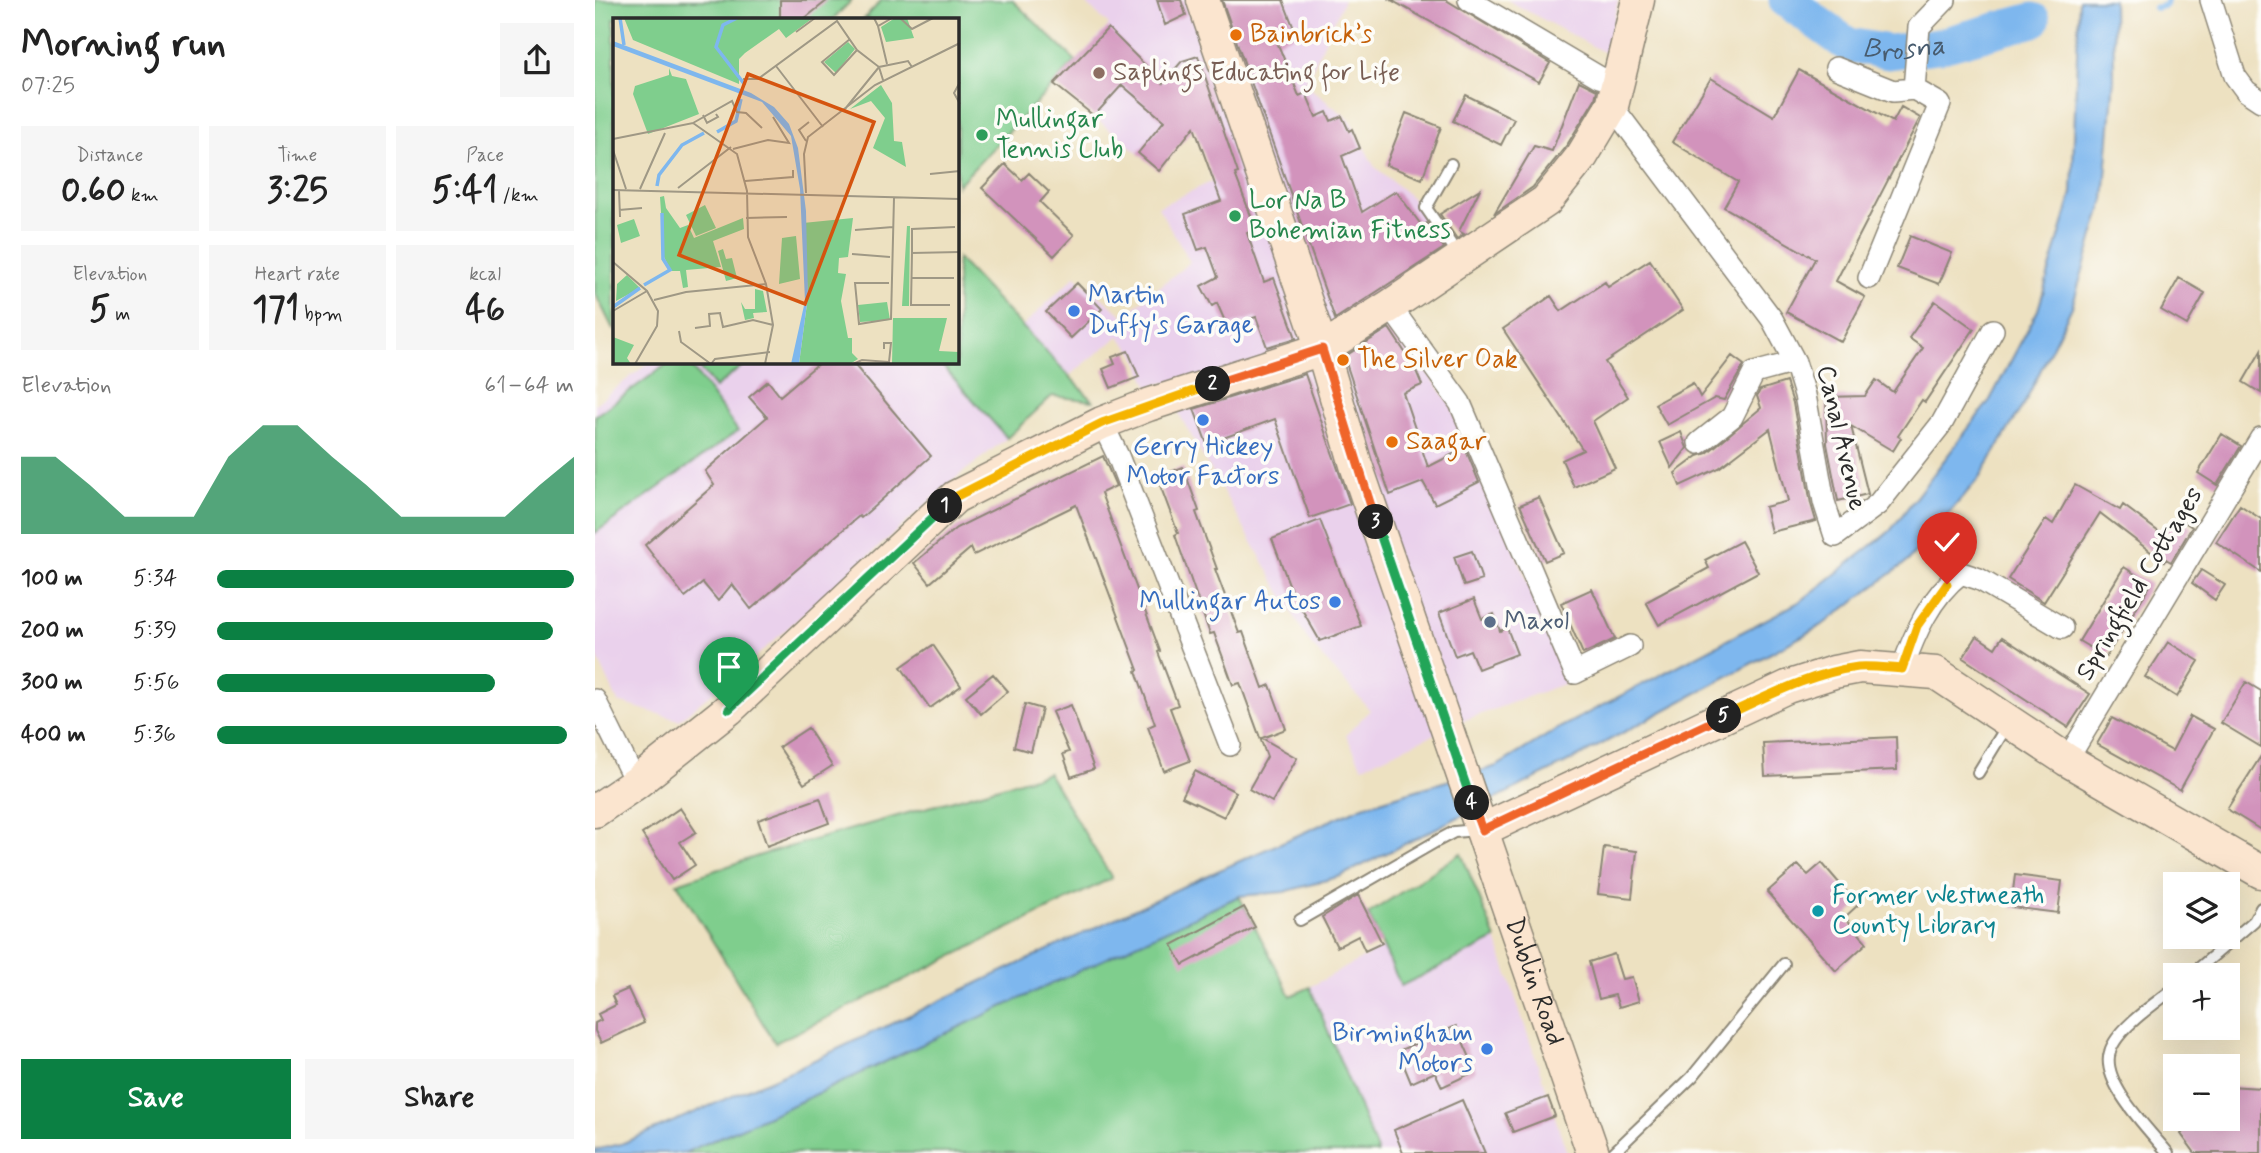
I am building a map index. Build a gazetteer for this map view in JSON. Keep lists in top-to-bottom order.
{
  "streets": {
    "street": ["Canal Avenue", "Springfield Cottages", "Dublin Road"]
  },
  "water": ["Brosna"],
  "places": [
    "Bainbrick’s",
    "Saplings Educating for Life",
    "Mullingar Tennis Club",
    "Lor Na B Bohemian Fitness",
    "Martin Duffy's Garage",
    "The Silver Oak",
    "Gerry Hickey Motor Factors",
    "Saagar",
    "Mullingar Autos",
    "Maxol",
    "Former Westmeath County Library",
    "Birmingham Motors"
  ],
  "page": {
    "heading": ["Morning run", "07:25"],
    "stats": [
      ["Distance", "0.60 km"],
      ["Time", "3:25"],
      ["Pace", "5:41 /km"],
      ["Elevation", "5 m"],
      ["Heart rate", "171 bpm"],
      ["kcal", "46"]
    ],
    "chart": ["Elevation", "61–64 m"],
    "pins": [
      "2",
      "1",
      "3",
      "5",
      "4"
    ],
    "list": [
      {
        "name": "100 m",
        "note": "5:34"
      },
      {
        "name": "200 m",
        "note": "5:39"
      },
      {
        "name": "300 m",
        "note": "5:56"
      },
      {
        "name": "400 m",
        "note": "5:36"
      }
    ],
    "map_buttons": ["+", "−"],
    "buttons": ["Save", "Share"]
  }
}
